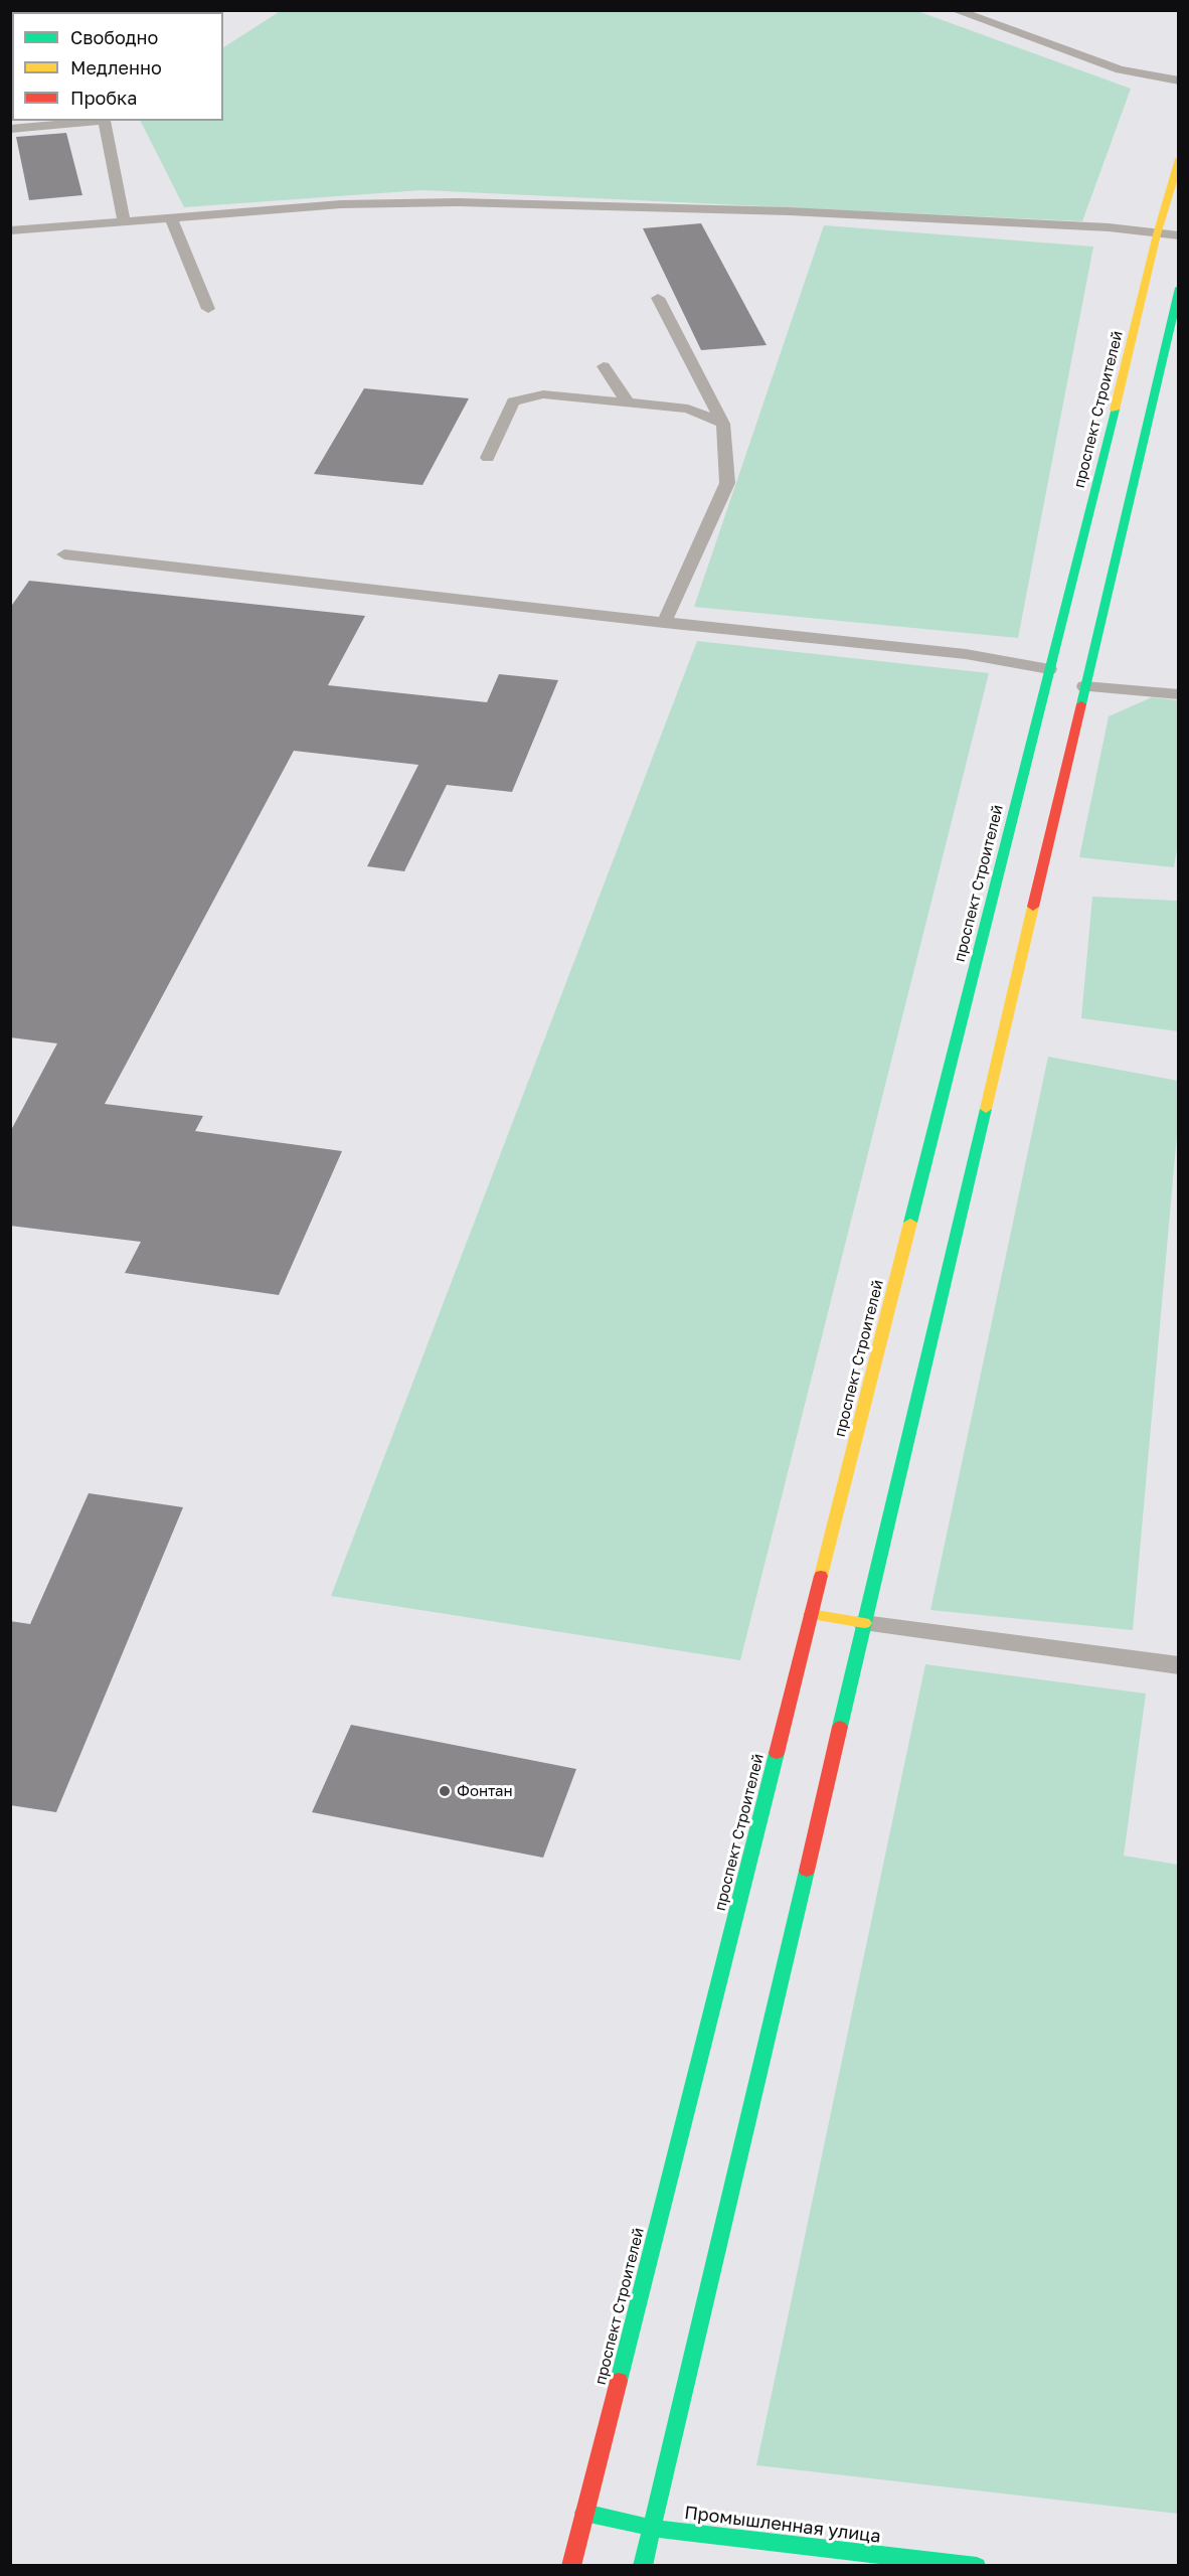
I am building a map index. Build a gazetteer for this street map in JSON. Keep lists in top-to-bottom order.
{
  "streets": {
    "main road": ["проспект Строителей", "Промышленная улица"]
  },
  "crossings": [
    ["проспект Строителей", "Промышленная улица"]
  ],
  "places": ["Фонтан"],
  "legend": ["Свободно", "Медленно", "Пробка"]
}
